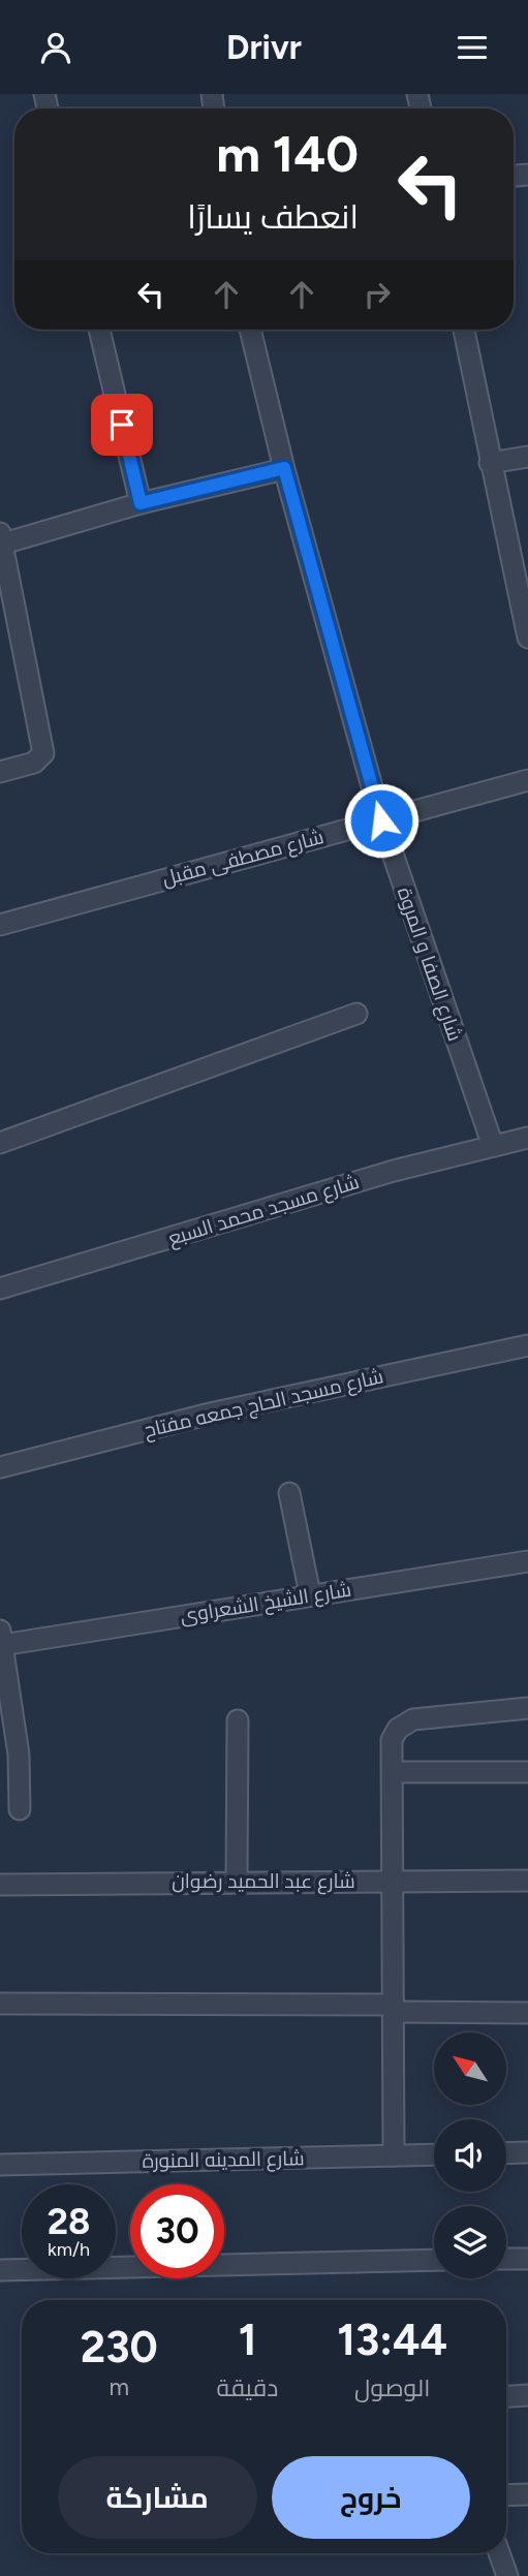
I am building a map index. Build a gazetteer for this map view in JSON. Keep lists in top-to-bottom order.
{
  "streets": {
    "street": [
      "شارع مصطفى مقبل",
      "شارع الصفا و المروة",
      "شارع مسجد محمد السبع",
      "شارع مسجد الحاج جمعه مفتاح",
      "شارع الشيخ الشعراوى",
      "شارع عبد الحميد رضوان",
      "شارع المدينه المنورة"
    ]
  },
  "crossings": [
    ["شارع مصطفى مقبل", "شارع الصفا و المروة"],
    ["شارع الصفا و المروة", "شارع مسجد محمد السبع"]
  ],
  "north": "top left",
  "page": {
    "header": "Drivr",
    "turn": ["140 m", "انعطف يسارًا"],
    "speed": "28 km/h",
    "limit": "30",
    "eta": [
      "13:44",
      "الوصول",
      "1",
      "دقيقة",
      "230",
      "m"
    ],
    "buttons": ["خروج", "مشاركة"]
  }
}
